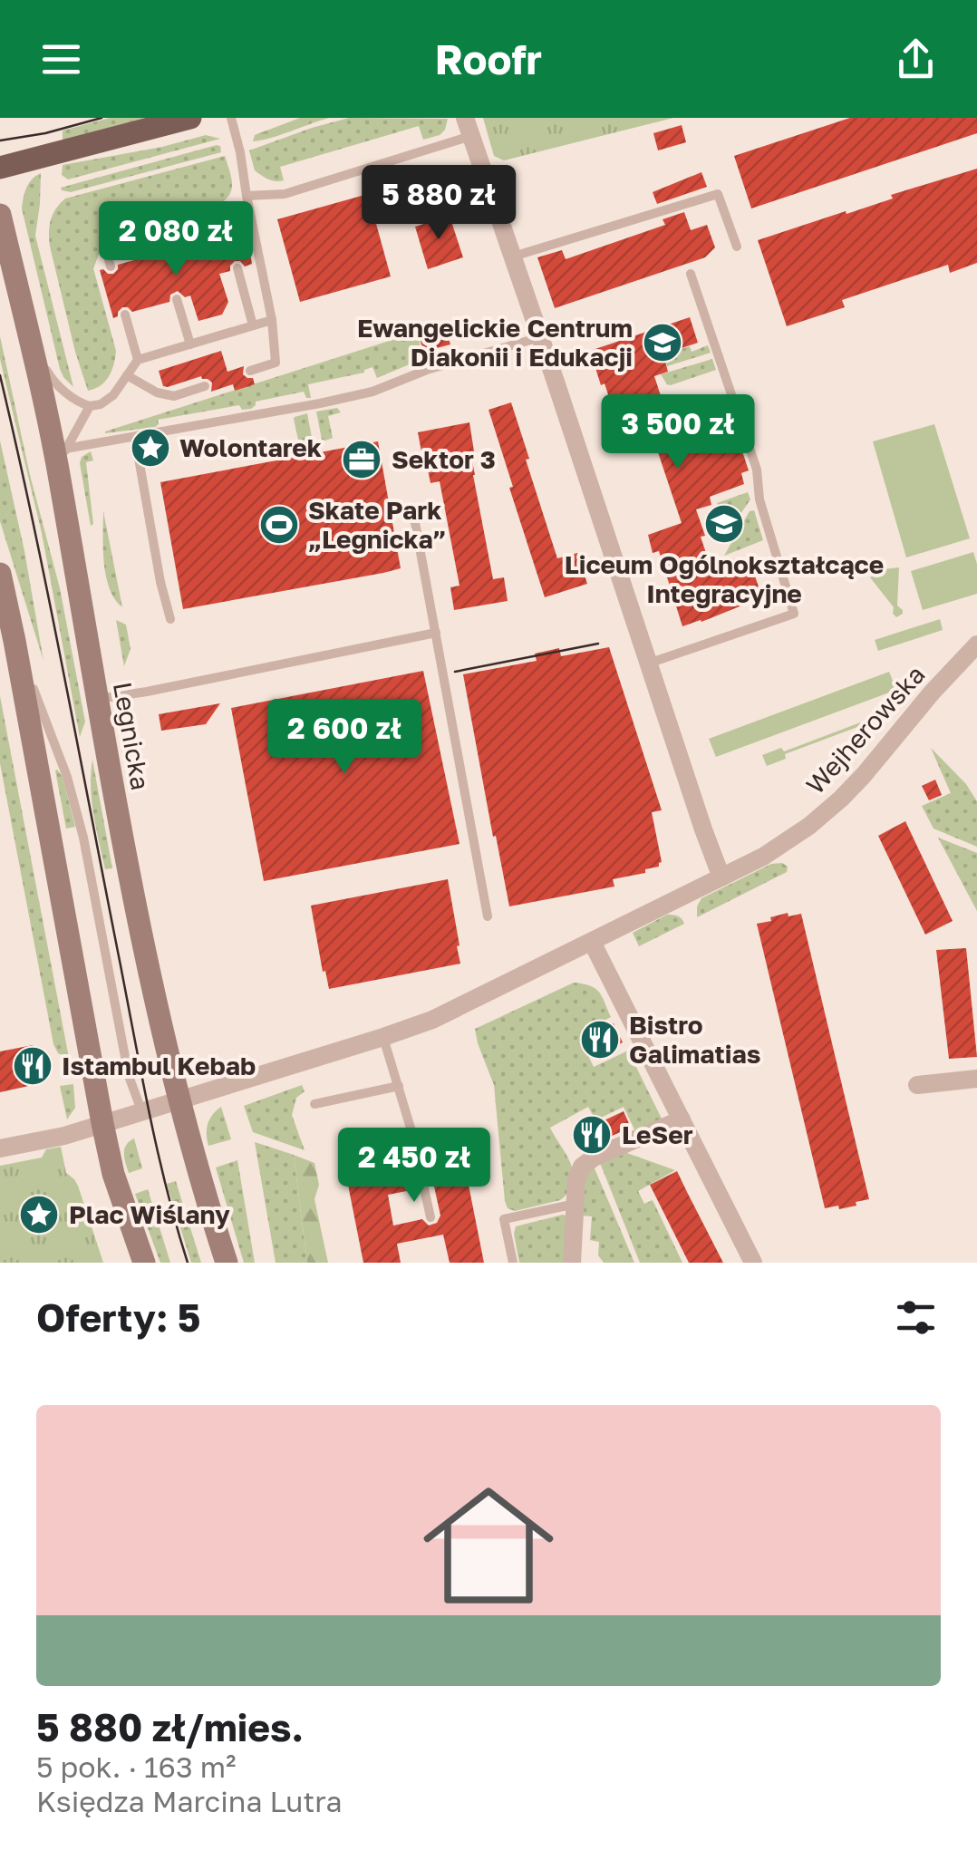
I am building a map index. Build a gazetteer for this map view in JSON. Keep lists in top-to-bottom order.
{
  "streets": {
    "main road": ["Legnicka"],
    "street": ["Wejherowska"]
  },
  "crossings": [
    ["Wejherowska", "Legnicka"]
  ],
  "places": {
    "school or university": ["Ewangelickie Centrum Diakonii i Edukacji", "Liceum Ogólnokształcące Integracyjne"],
    "place": ["Wolontarek", "Plac Wiślany"],
    "office": ["Sektor 3"],
    "sports": ["Skate Park „Legnicka”"],
    "restaurant": ["Bistro Galimatias", "Istambul Kebab", "LeSer"]
  },
  "page": {
    "header": "Roofr",
    "price": [
      "5 880 zł",
      "2 080 zł",
      "3 500 zł",
      "2 600 zł",
      "2 450 zł"
    ],
    "heading": "Oferty: 5",
    "list": [
      {
        "name": "5 880 zł/mies.",
        "note": "5 pok. · 163 m² · Księdza Marcina Lutra"
      }
    ]
  }
}
